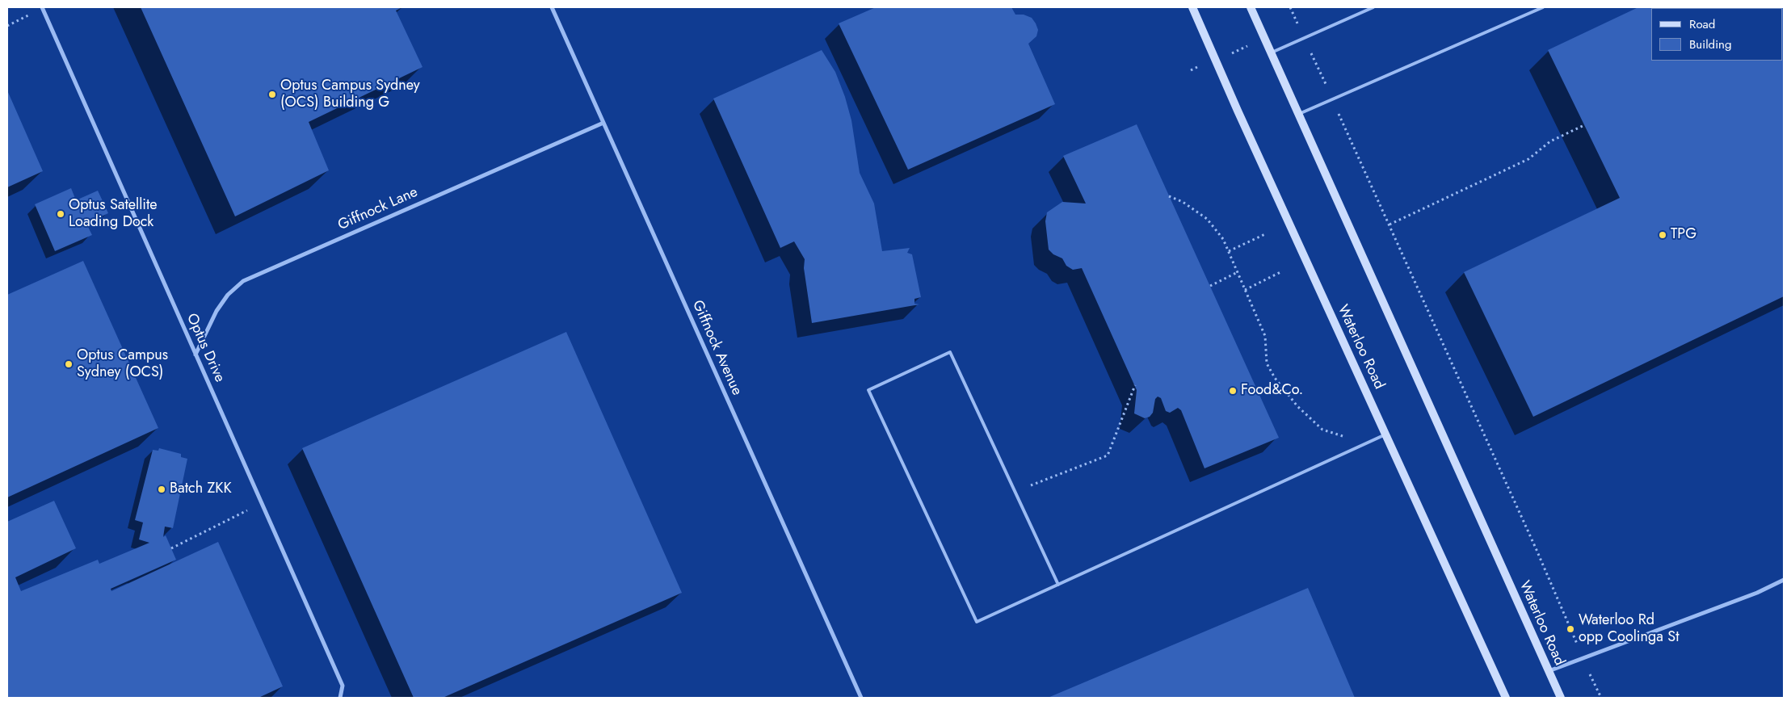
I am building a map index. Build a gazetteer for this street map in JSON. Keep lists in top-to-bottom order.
{
  "streets": {
    "street": [
      "Giffnock Lane",
      "Waterloo Road",
      "Optus Drive",
      "Giffnock Avenue"
    ]
  },
  "crossings": [
    ["Giffnock Lane", "Optus Drive"],
    ["Giffnock Lane", "Giffnock Avenue"]
  ],
  "places": [
    "Optus Campus Sydney (OCS) Building G",
    "Optus Satellite Loading Dock",
    "TPG",
    "Optus Campus Sydney (OCS)",
    "Food&Co.",
    "Batch ZKK",
    "Waterloo Rd opp Coolinga St"
  ],
  "legend": ["Road", "Building"]
}
